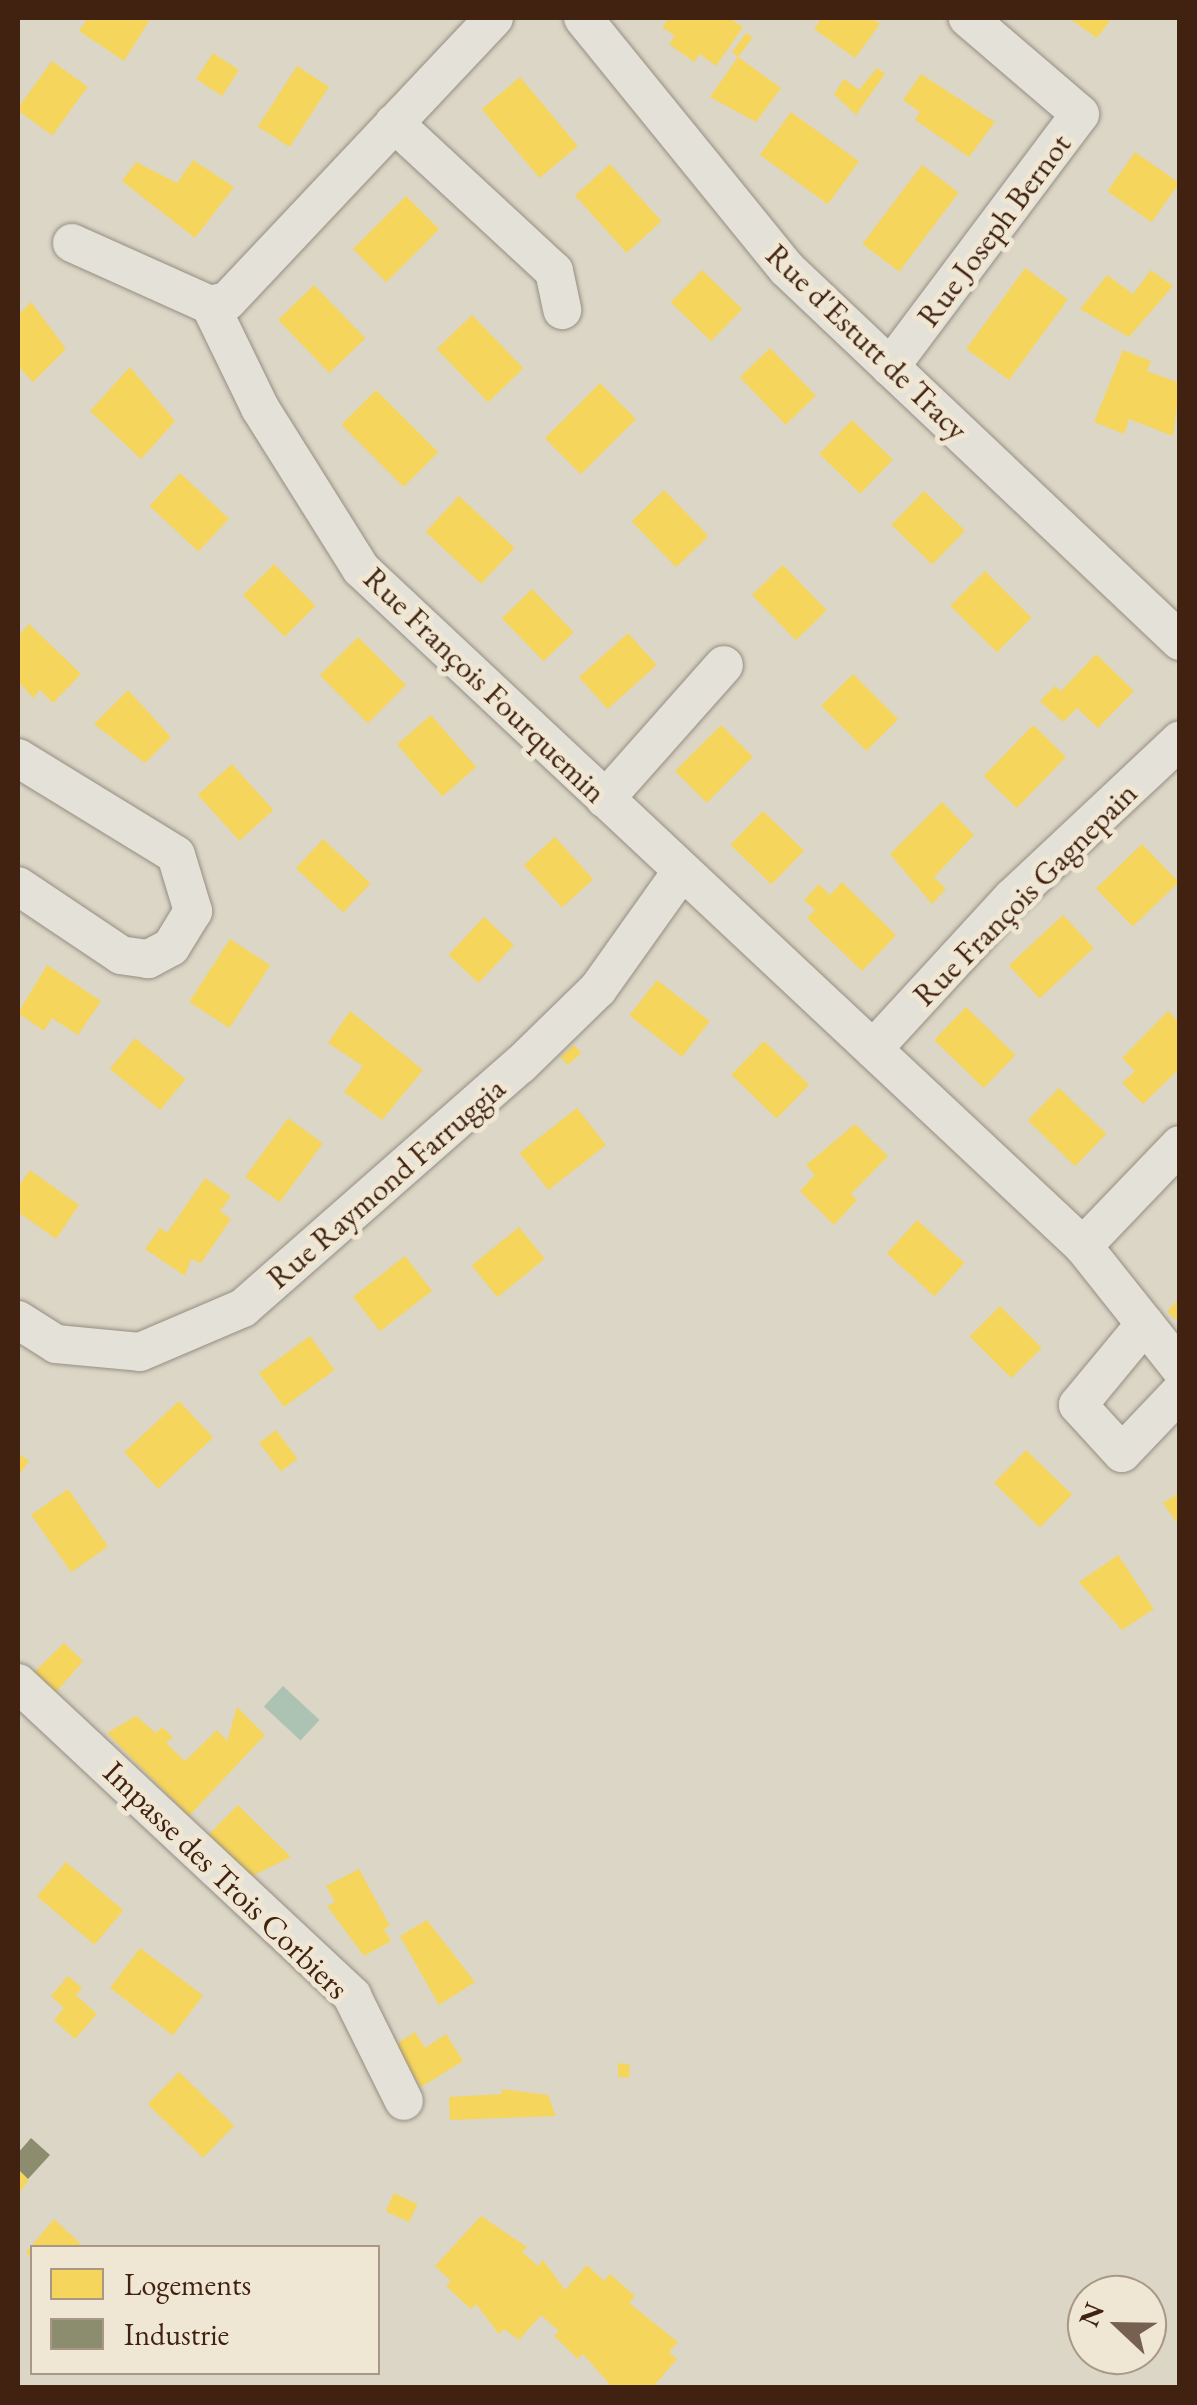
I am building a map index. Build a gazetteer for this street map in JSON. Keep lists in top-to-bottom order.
{
  "streets": {
    "street": [
      "Rue Joseph Bernot",
      "Rue d'Estutt de Tracy",
      "Rue François Fourquemin",
      "Rue François Gagnepain",
      "Rue Raymond Farruggia",
      "Impasse des Trois Corbiers"
    ]
  },
  "crossings": [
    ["Rue Joseph Bernot", "Rue d'Estutt de Tracy"],
    ["Rue François Fourquemin", "Rue François Gagnepain"],
    ["Rue François Fourquemin", "Rue Raymond Farruggia"]
  ],
  "legend": ["Logements", "Industrie"],
  "north": "left"
}
